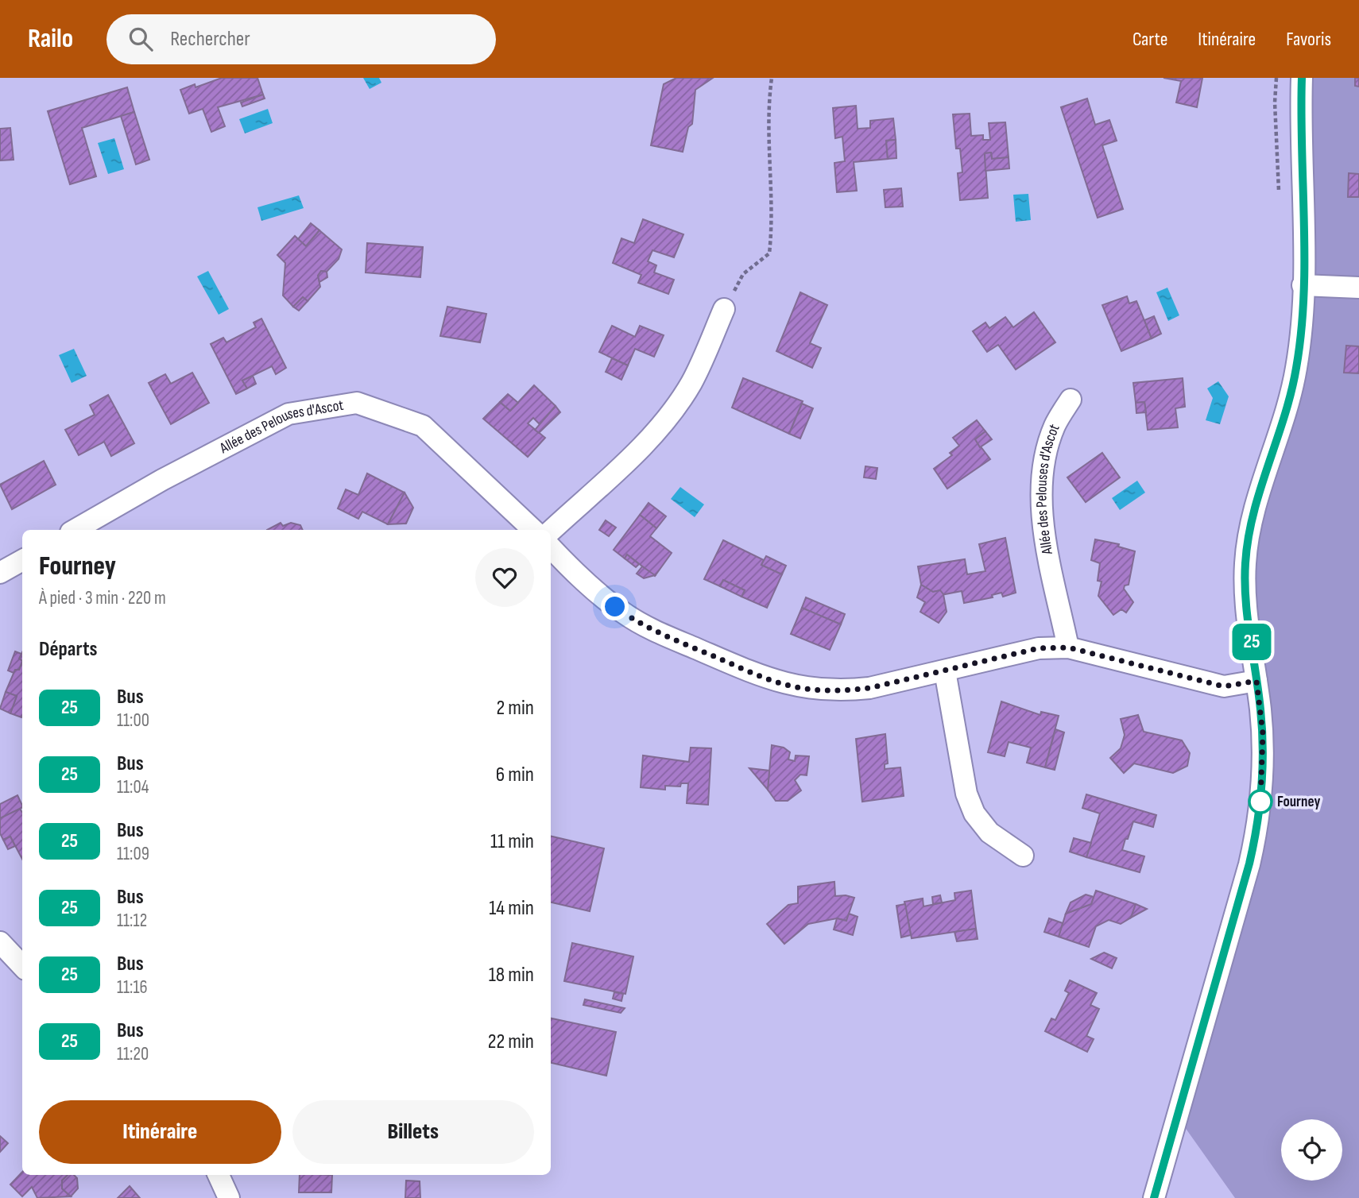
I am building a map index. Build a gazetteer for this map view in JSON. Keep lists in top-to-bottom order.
{
  "streets": {
    "street": ["Allée des Pelouses d'Ascot"]
  },
  "places": ["Fourney"],
  "lines": ["bus line 25"],
  "page": {
    "header": "Railo",
    "search": "Rechercher",
    "nav": ["Carte", "Itinéraire", "Favoris"],
    "on_map": "25",
    "heading": [
      ["Fourney", "À pied · 3 min · 220 m"],
      "Départs"
    ],
    "list": [
      {
        "mark": "25",
        "name": "Bus",
        "note": "11:00",
        "value": "2 min"
      },
      {
        "mark": "25",
        "name": "Bus",
        "note": "11:04",
        "value": "6 min"
      },
      {
        "mark": "25",
        "name": "Bus",
        "note": "11:09",
        "value": "11 min"
      },
      {
        "mark": "25",
        "name": "Bus",
        "note": "11:12",
        "value": "14 min"
      },
      {
        "mark": "25",
        "name": "Bus",
        "note": "11:16",
        "value": "18 min"
      },
      {
        "mark": "25",
        "name": "Bus",
        "note": "11:20",
        "value": "22 min"
      }
    ],
    "buttons": ["Itinéraire", "Billets"]
  }
}
